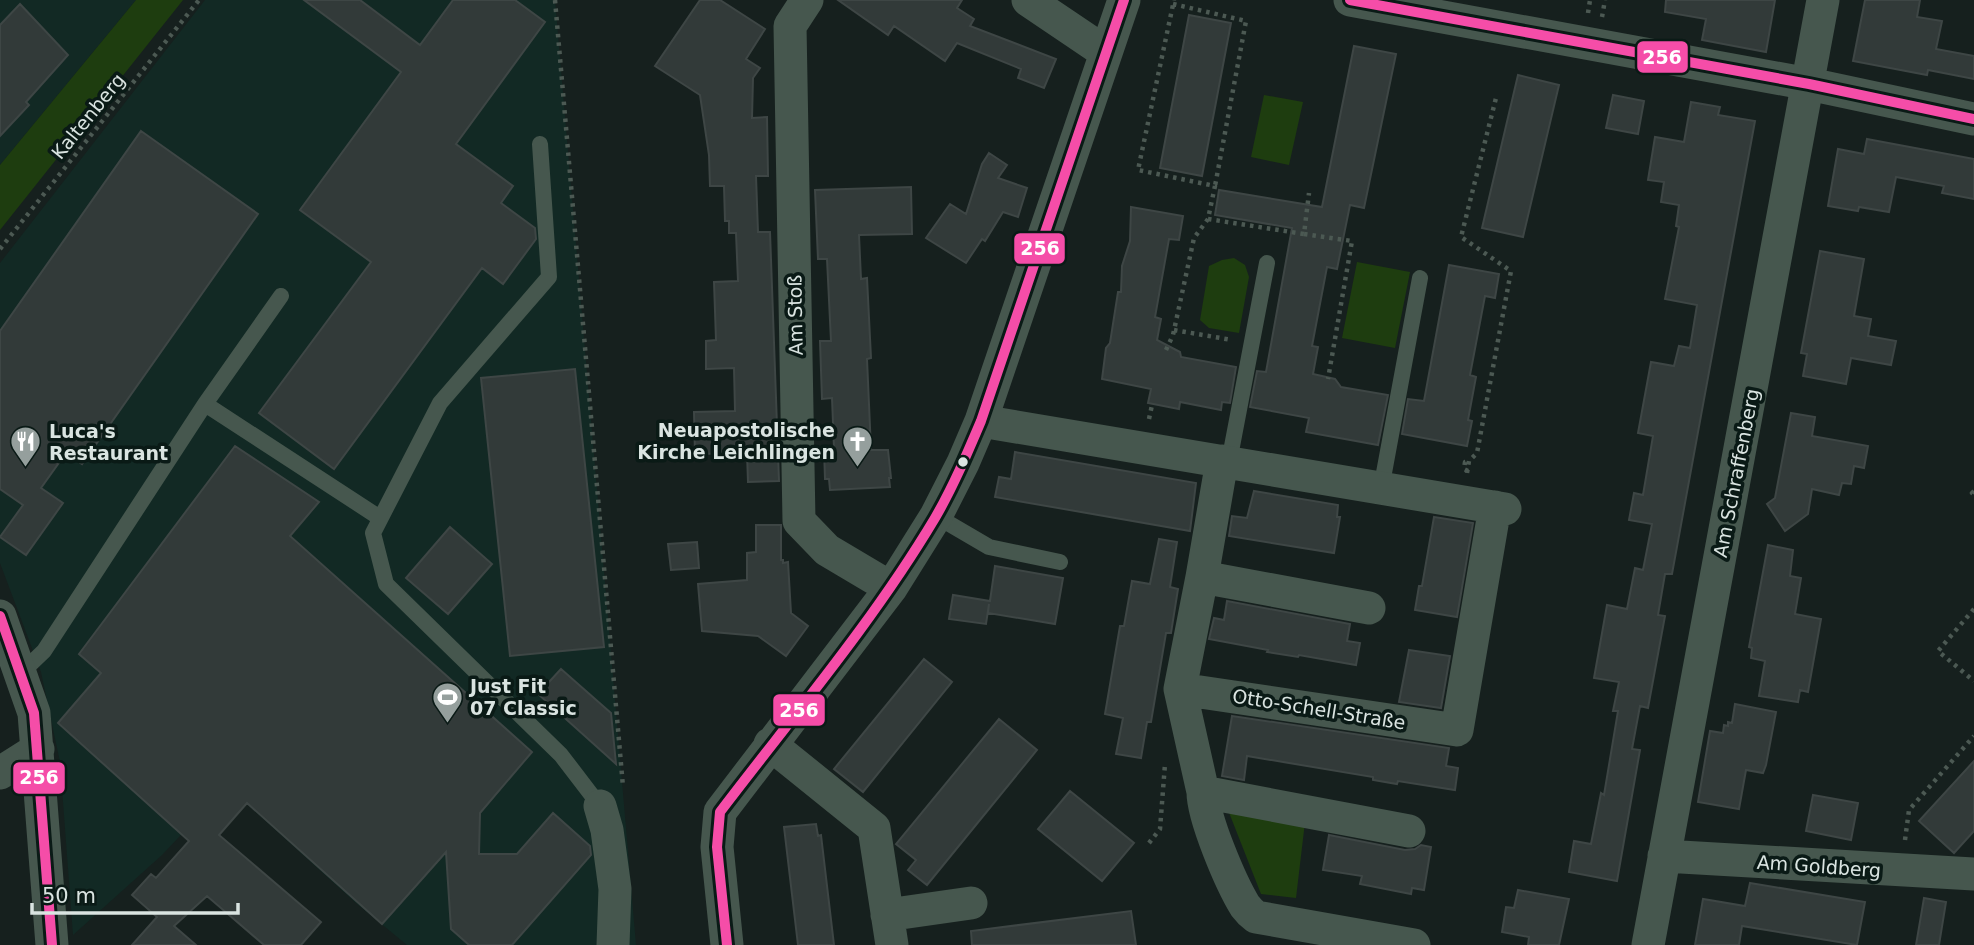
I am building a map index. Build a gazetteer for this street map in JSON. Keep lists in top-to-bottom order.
{
  "streets": {
    "street": [
      "Am Stoß",
      "Am Schraffenberg",
      "Otto-Schell-Straße",
      "Am Goldberg"
    ],
    "path": ["Kaltenberg"]
  },
  "crossings": [
    ["Am Schraffenberg", "Am Goldberg"]
  ],
  "places": {
    "church": ["Neuapostolische Kirche Leichlingen"],
    "restaurant": ["Luca's Restaurant"],
    "sports": ["Just Fit 07 Classic"]
  },
  "lines": ["transit line 256"],
  "scale_bar": "50 m"
}
